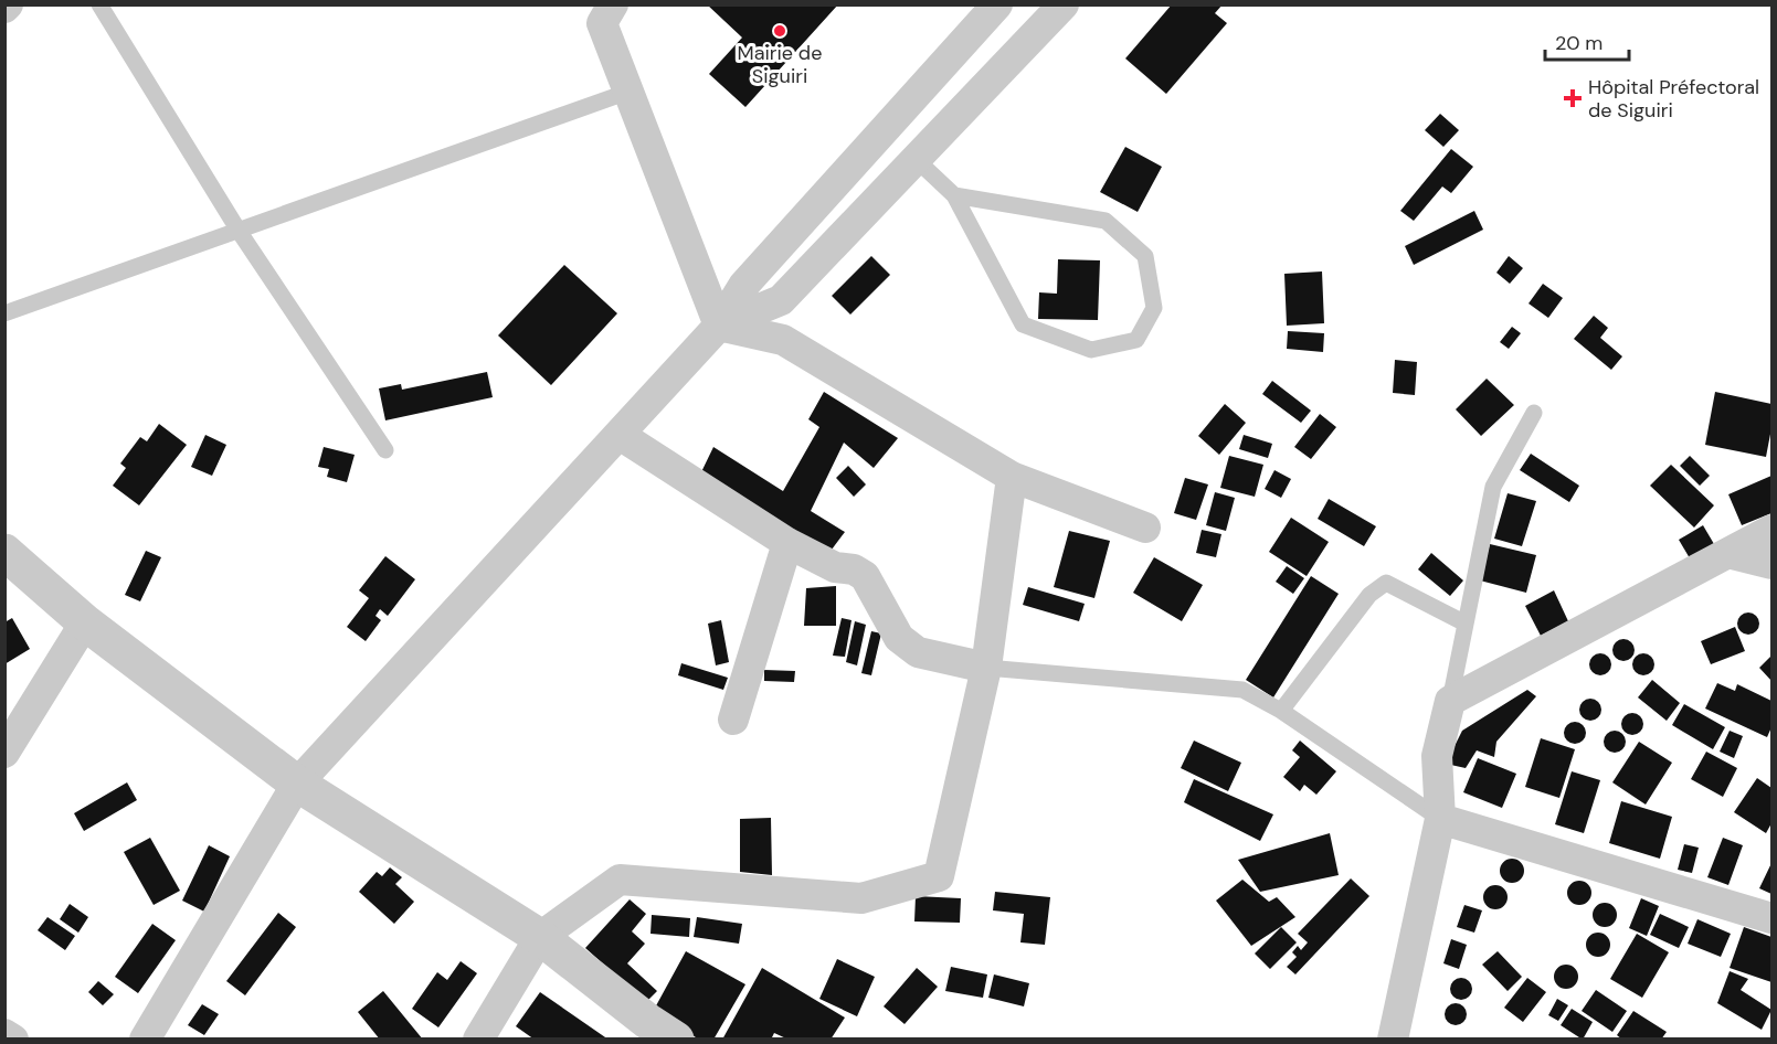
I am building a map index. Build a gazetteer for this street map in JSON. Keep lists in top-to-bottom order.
{
  "places": {
    "other": ["Mairie de Siguiri"],
    "health": ["Hôpital Préfectoral de Siguiri"]
  },
  "scale_bar": "20 m"
}
